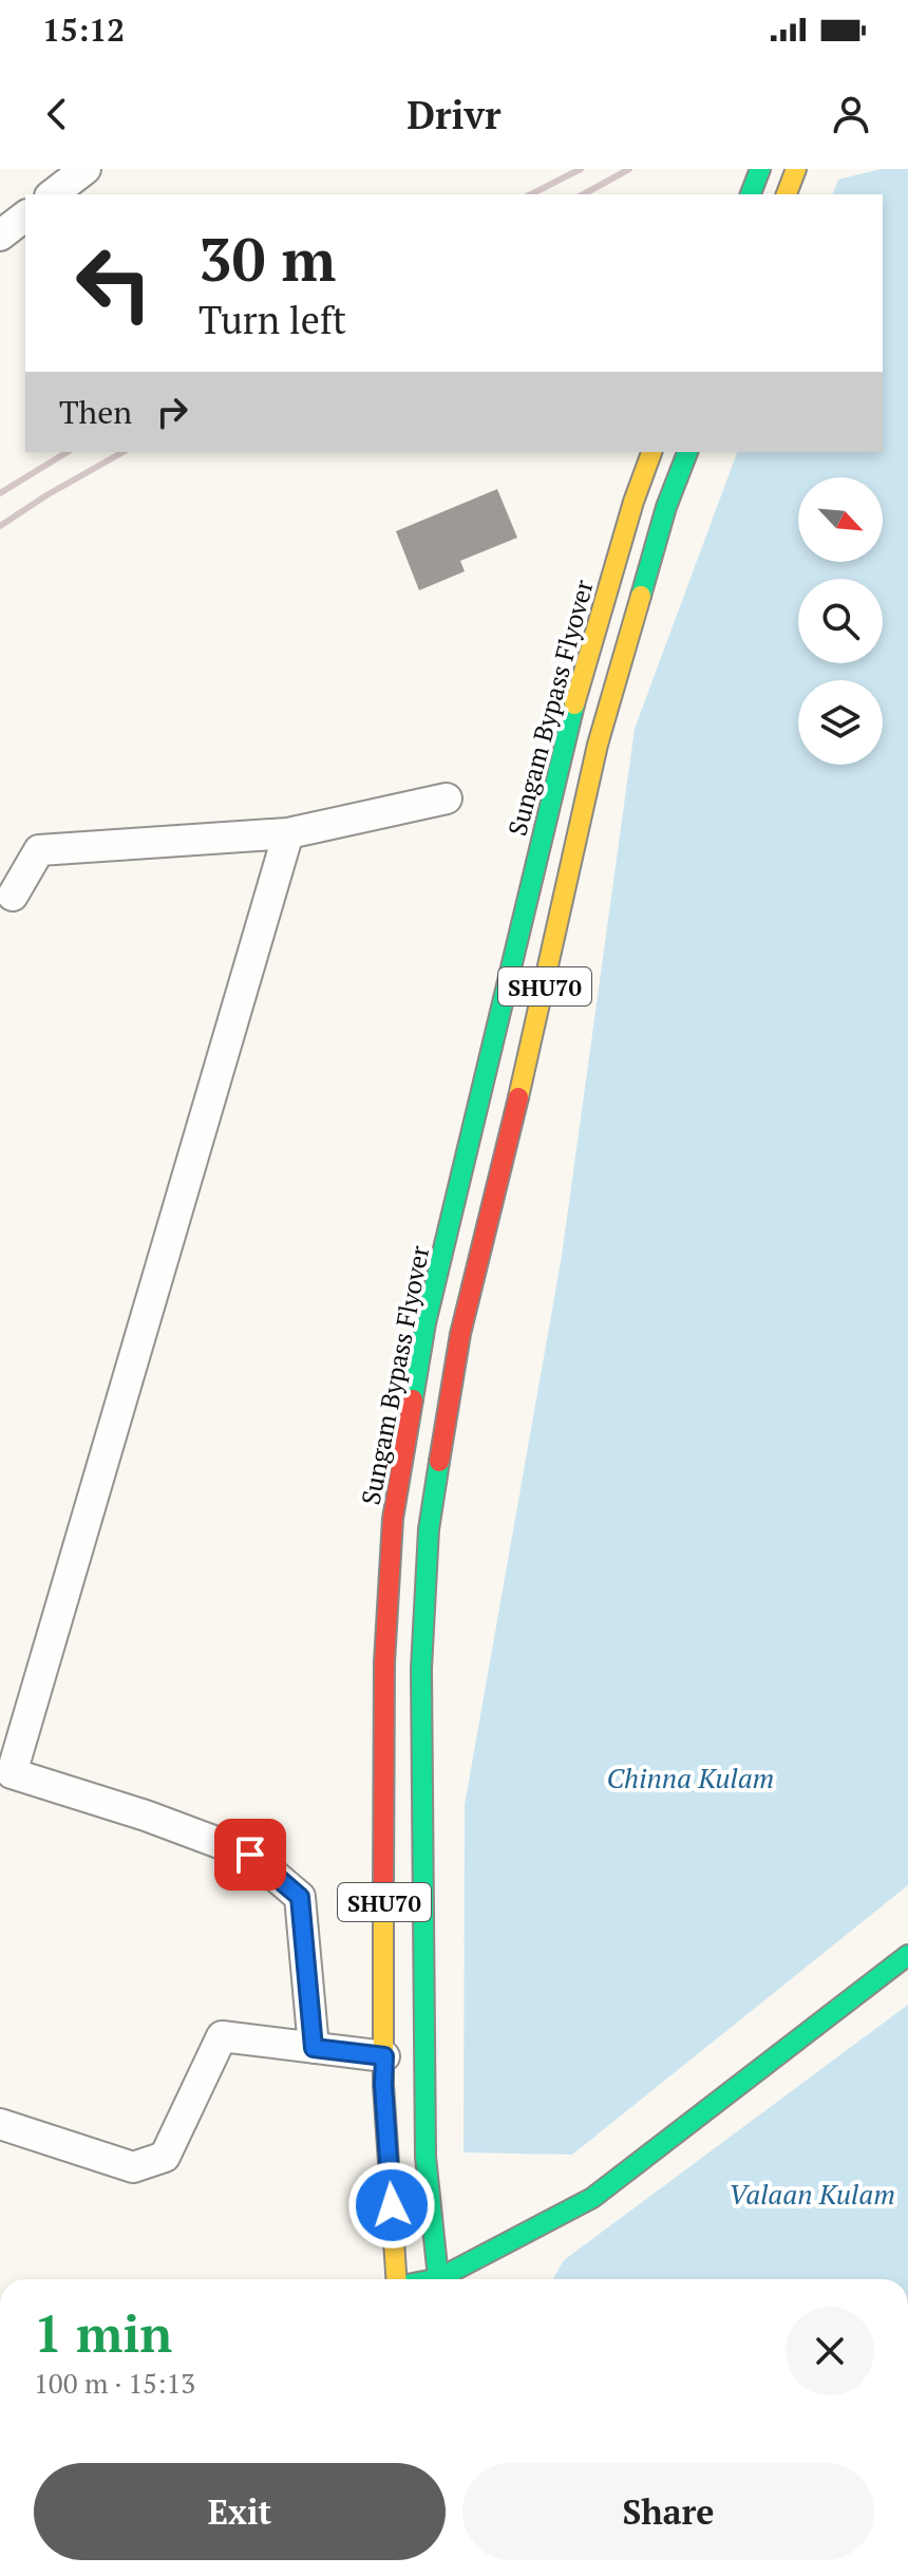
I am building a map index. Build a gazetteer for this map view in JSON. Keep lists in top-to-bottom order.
{
  "streets": {
    "main road": ["Sungam Bypass Flyover", "SHU70"]
  },
  "water": ["Chinna Kulam", "Valaan Kulam"],
  "north": "bottom right",
  "page": {
    "status": "15:12",
    "header": "Drivr",
    "turn": ["30 m", "Turn left"],
    "then": "Then",
    "heading": ["1 min", "100 m · 15:13"],
    "buttons": ["Exit", "Share"]
  }
}
